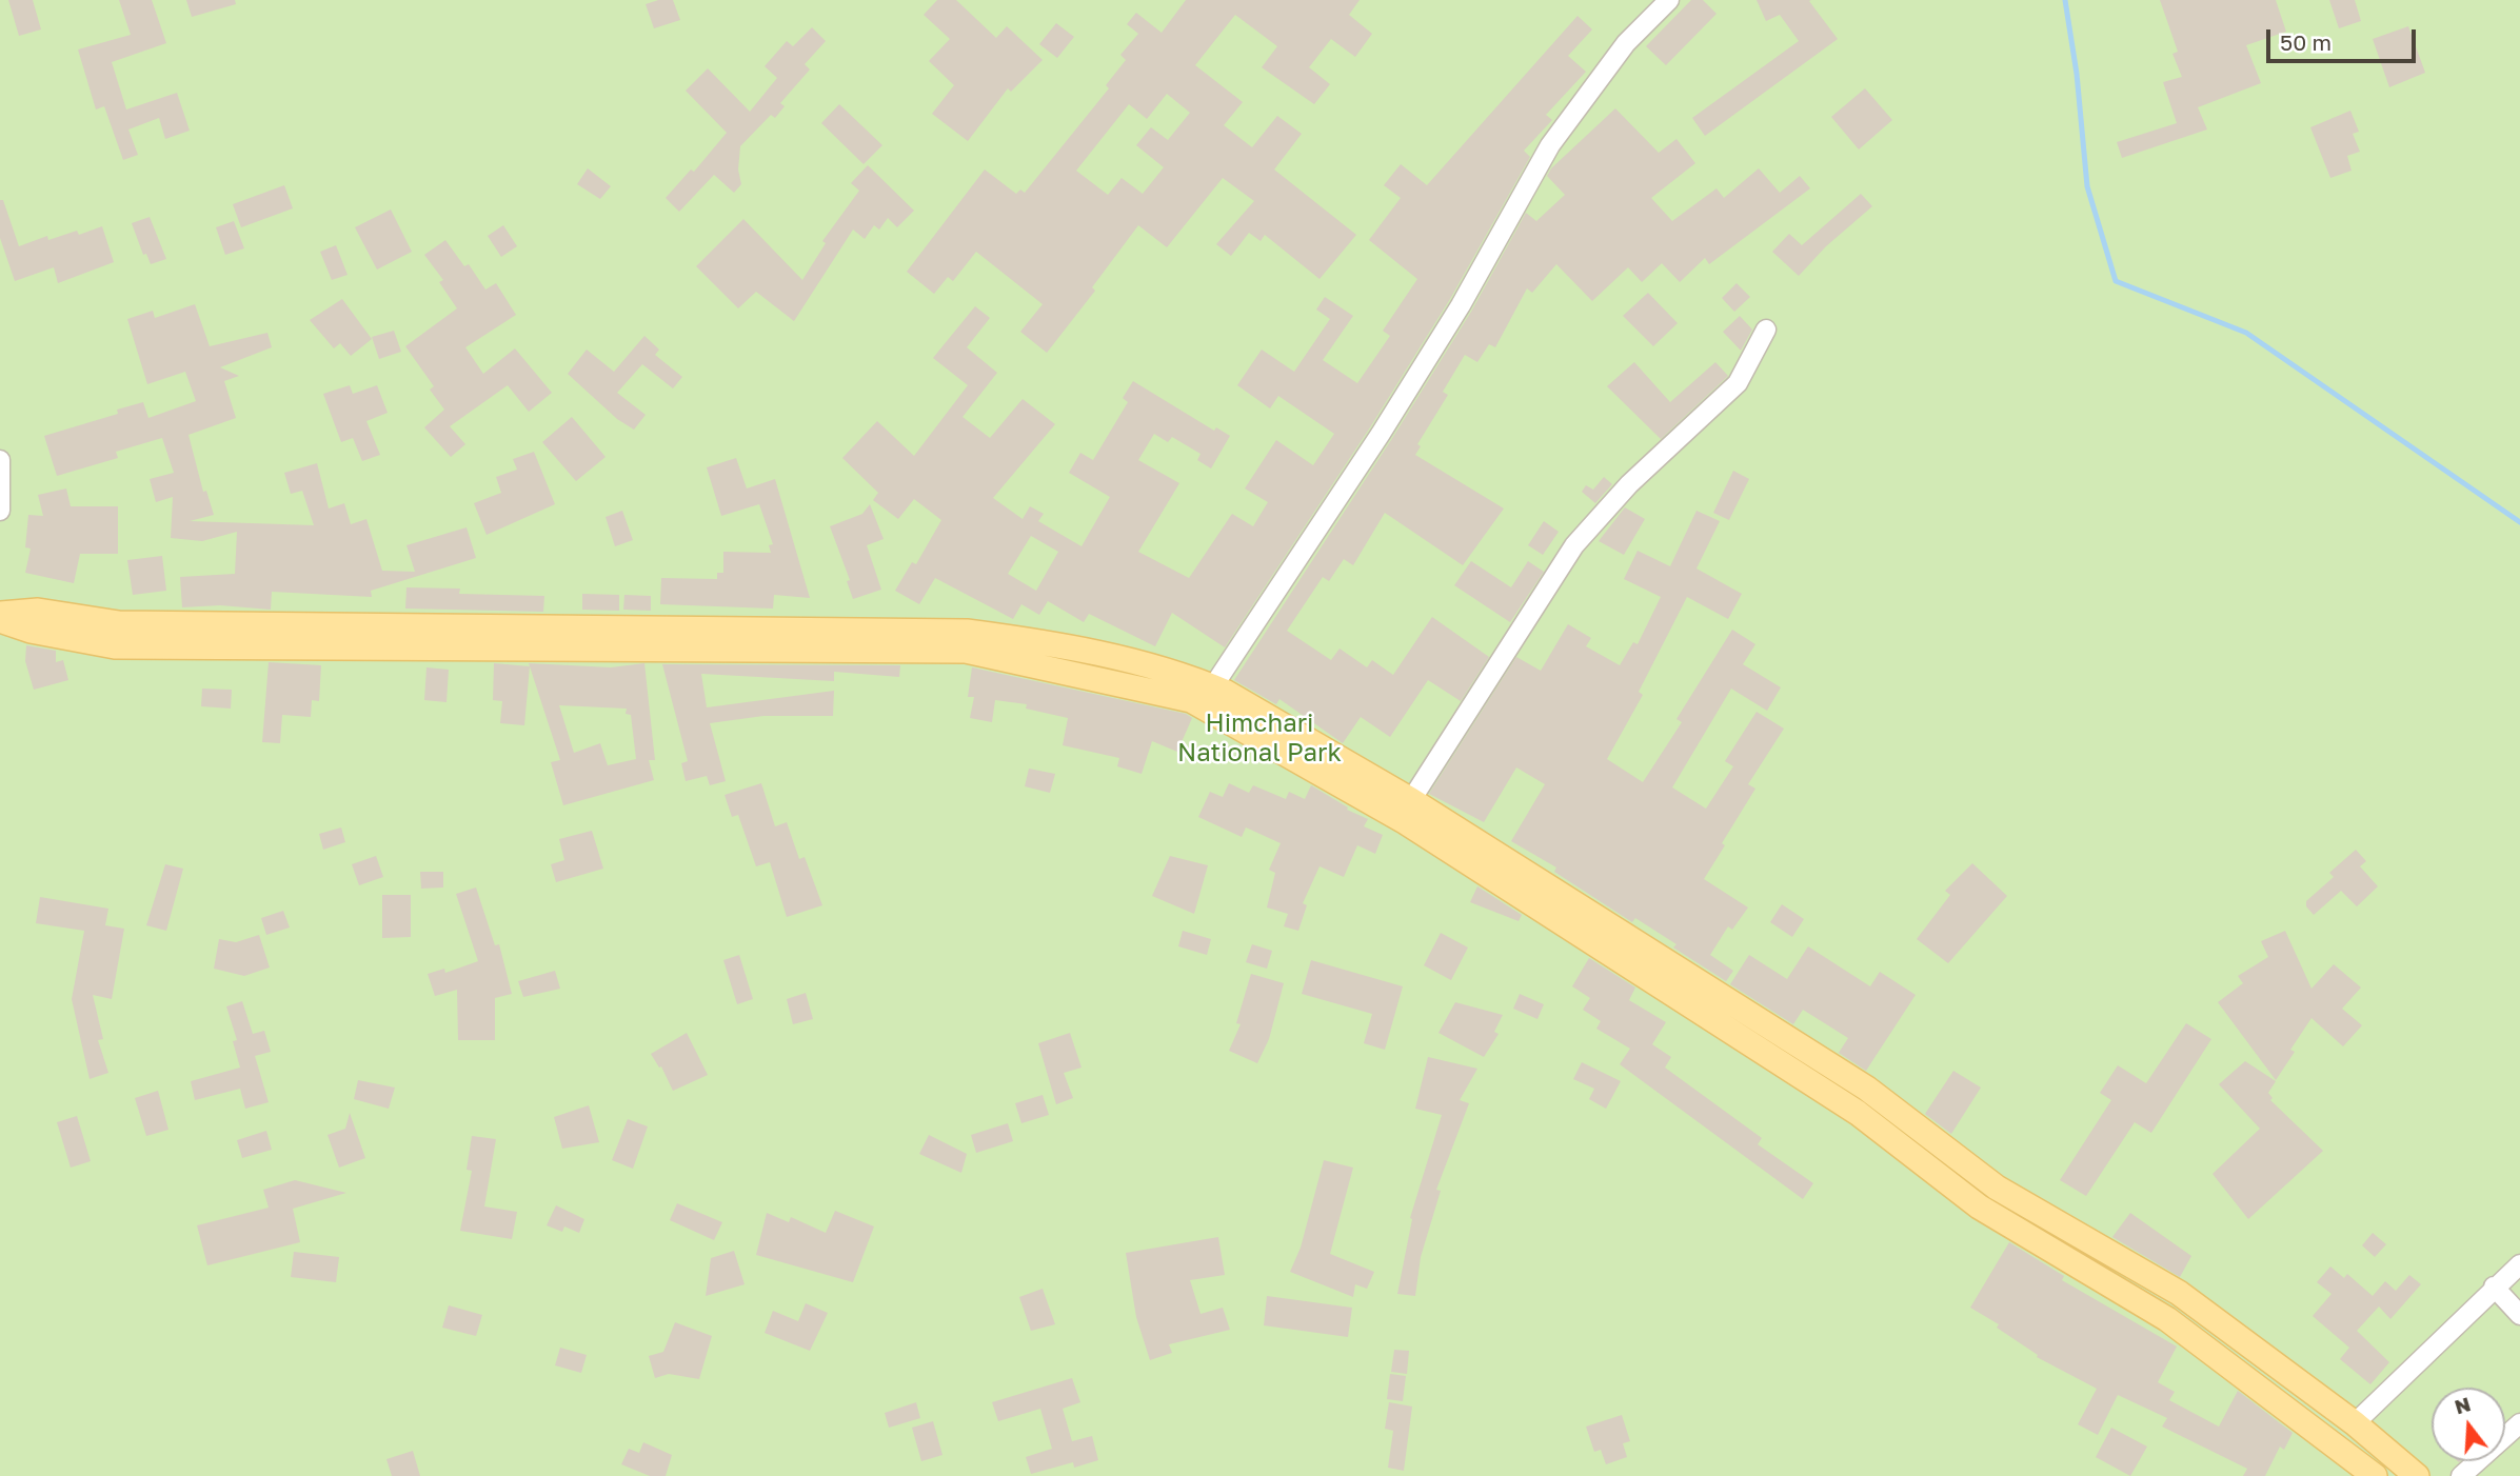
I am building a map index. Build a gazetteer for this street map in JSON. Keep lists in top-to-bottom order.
{
  "parks": ["Himchari National Park"],
  "scale_bar": "50 m",
  "north": "top"
}
